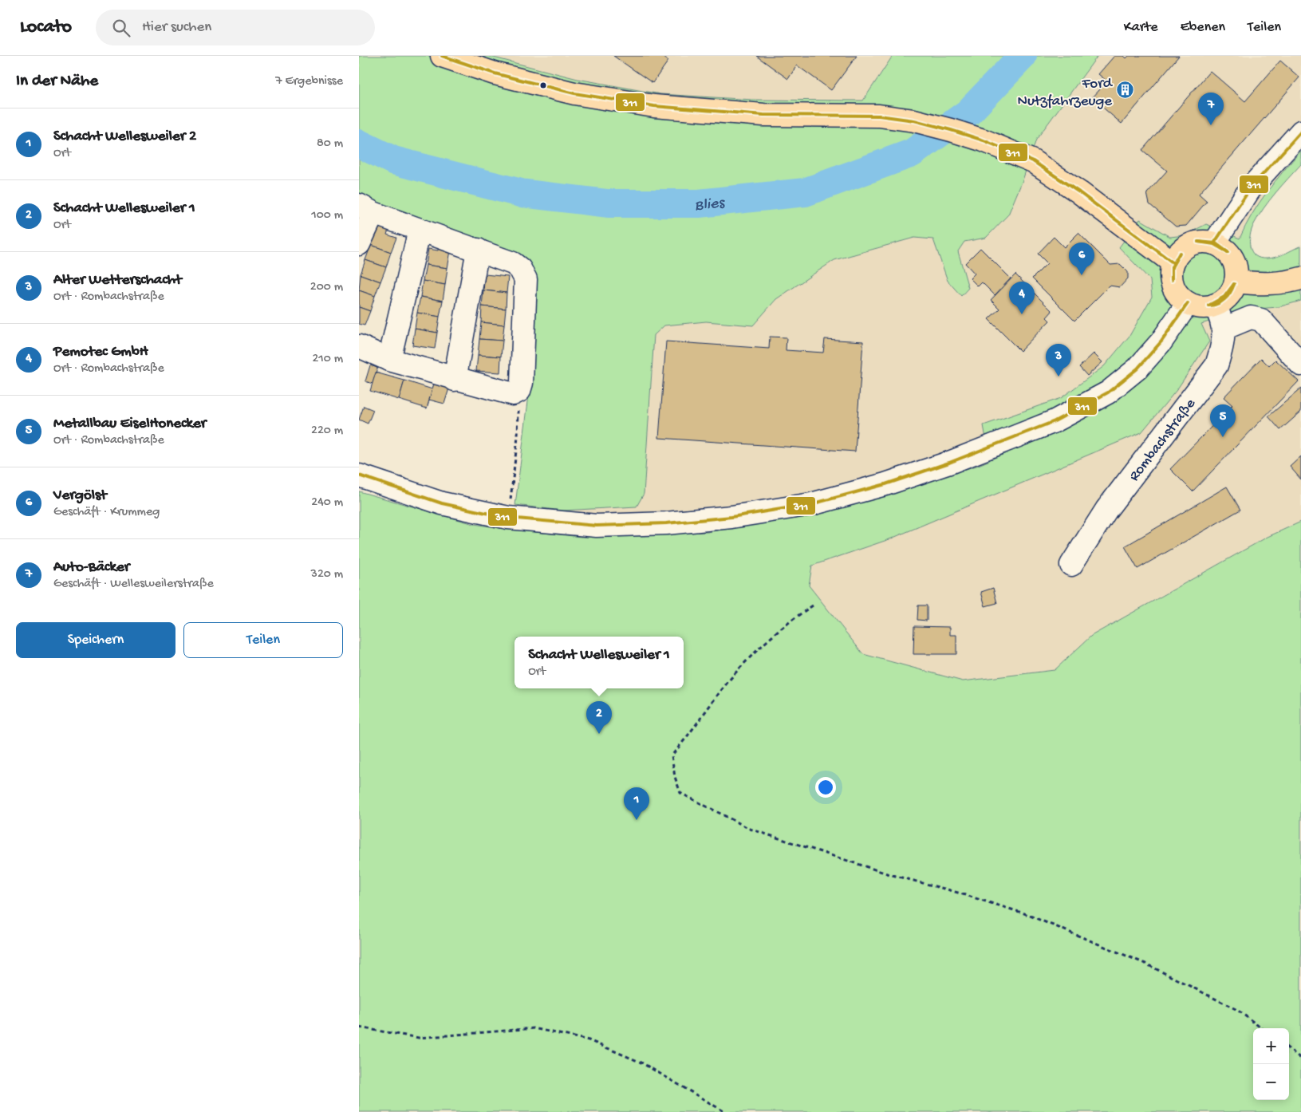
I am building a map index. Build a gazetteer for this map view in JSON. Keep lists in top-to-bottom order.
{
  "streets": {
    "street": ["Rombachstraße"]
  },
  "water": ["Blies"],
  "places": {
    "building": ["Ford Nutzfahrzeuge"]
  },
  "lines": ["transit line 311"],
  "page": {
    "header": "Locato",
    "search": "Hier suchen",
    "nav": ["Karte", "Ebenen", "Teilen"],
    "heading": ["In der Nähe", "7 Ergebnisse"],
    "pins": [
      "7",
      "6",
      "4",
      "3",
      "5",
      "2",
      "1"
    ],
    "list": [
      {
        "mark": "1",
        "name": "Schacht Wellesweiler 2",
        "note": "Ort",
        "value": "80 m"
      },
      {
        "mark": "2",
        "name": "Schacht Wellesweiler 1",
        "note": "Ort",
        "value": "100 m"
      },
      {
        "mark": "3",
        "name": "Alter Wetterschacht",
        "note": "Ort · Rombachstraße",
        "value": "200 m"
      },
      {
        "mark": "4",
        "name": "Pemotec GmbH",
        "note": "Ort · Rombachstraße",
        "value": "210 m"
      },
      {
        "mark": "5",
        "name": "Metallbau EiselHonecker",
        "note": "Ort · Rombachstraße",
        "value": "220 m"
      },
      {
        "mark": "6",
        "name": "Vergölst",
        "note": "Geschäft · Krummeg",
        "value": "240 m"
      },
      {
        "mark": "7",
        "name": "Auto-Bäcker",
        "note": "Geschäft · Wellesweilerstraße",
        "value": "320 m"
      }
    ],
    "buttons": ["Speichern", "Teilen"],
    "popup": ["Schacht Wellesweiler 1", "Ort"],
    "map_buttons": ["+", "−"]
  }
}
